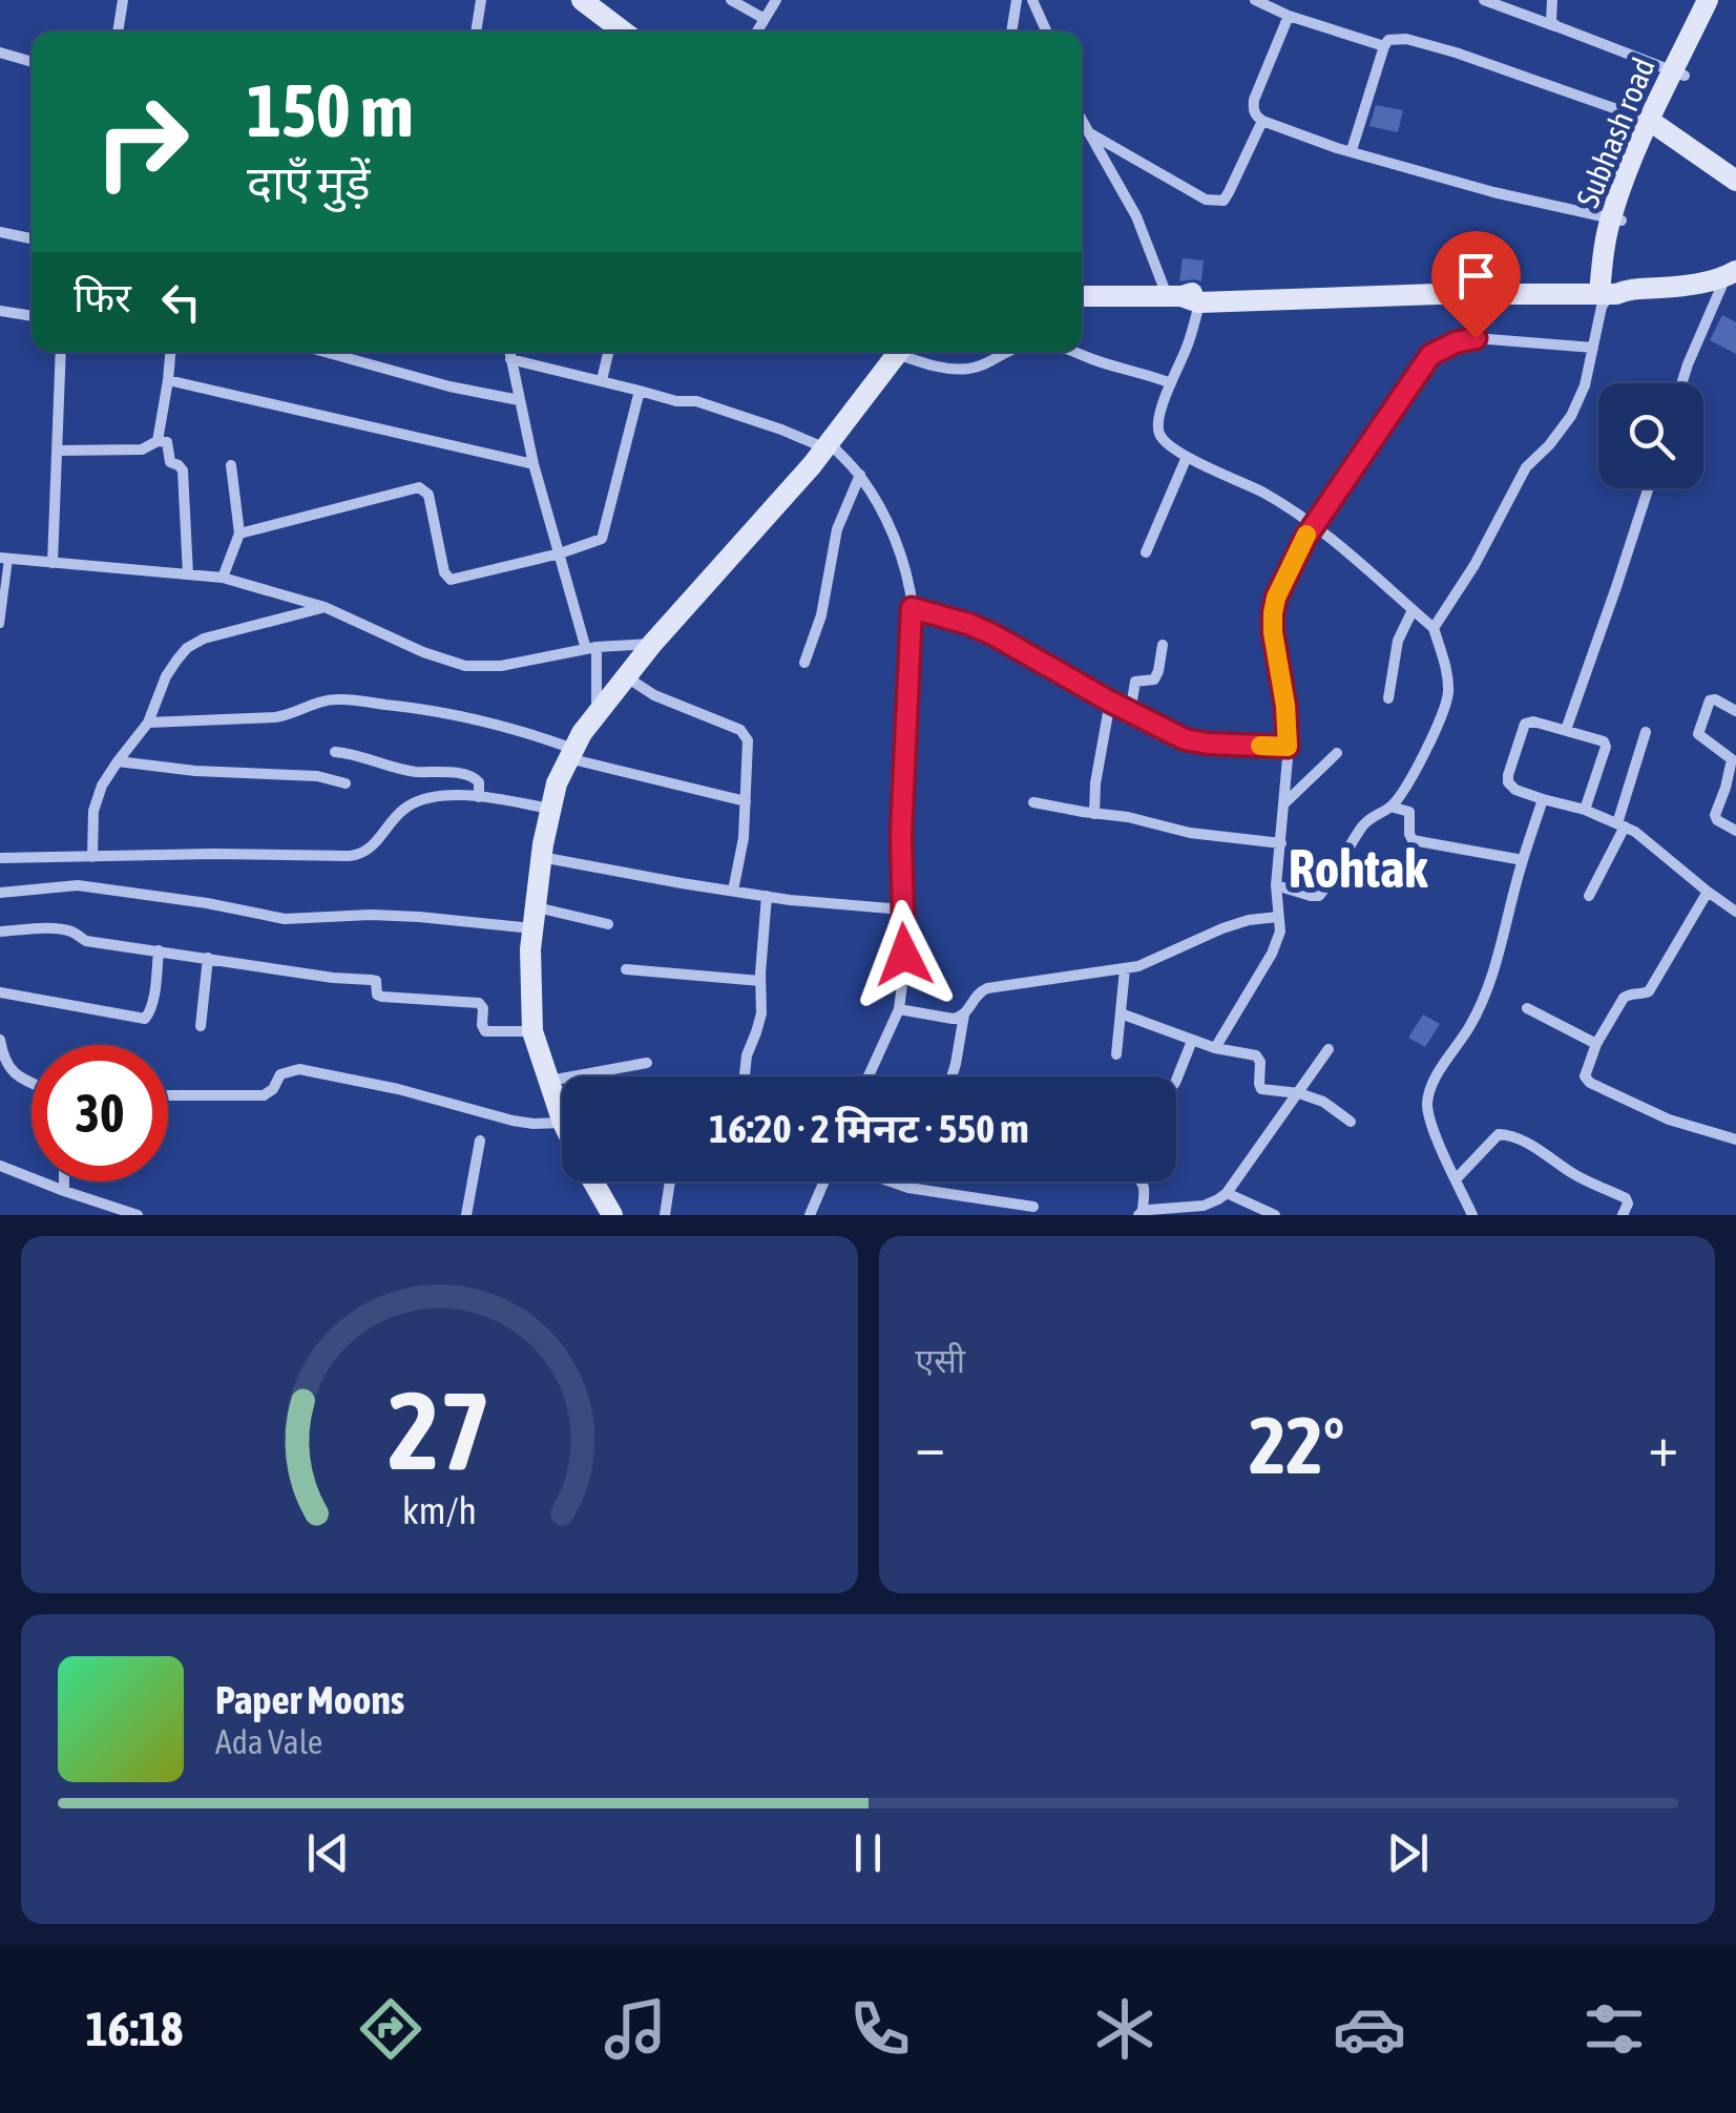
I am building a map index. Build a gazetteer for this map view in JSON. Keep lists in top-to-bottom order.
{
  "streets": {
    "street": ["Subhash road"]
  },
  "districts": ["Rohtak"],
  "page": {
    "turn": ["150 m", "दाएँ मुड़ें"],
    "then": "फिर",
    "limit": "30",
    "trip": "16:20 · 2 मिनट · 550 m",
    "tile": "एसी",
    "heat": ["−", "22°", "+"],
    "song": ["Paper Moons", "Ada Vale"],
    "tabs": "16:18",
    "gauge": ["27", "km/h"]
  }
}
